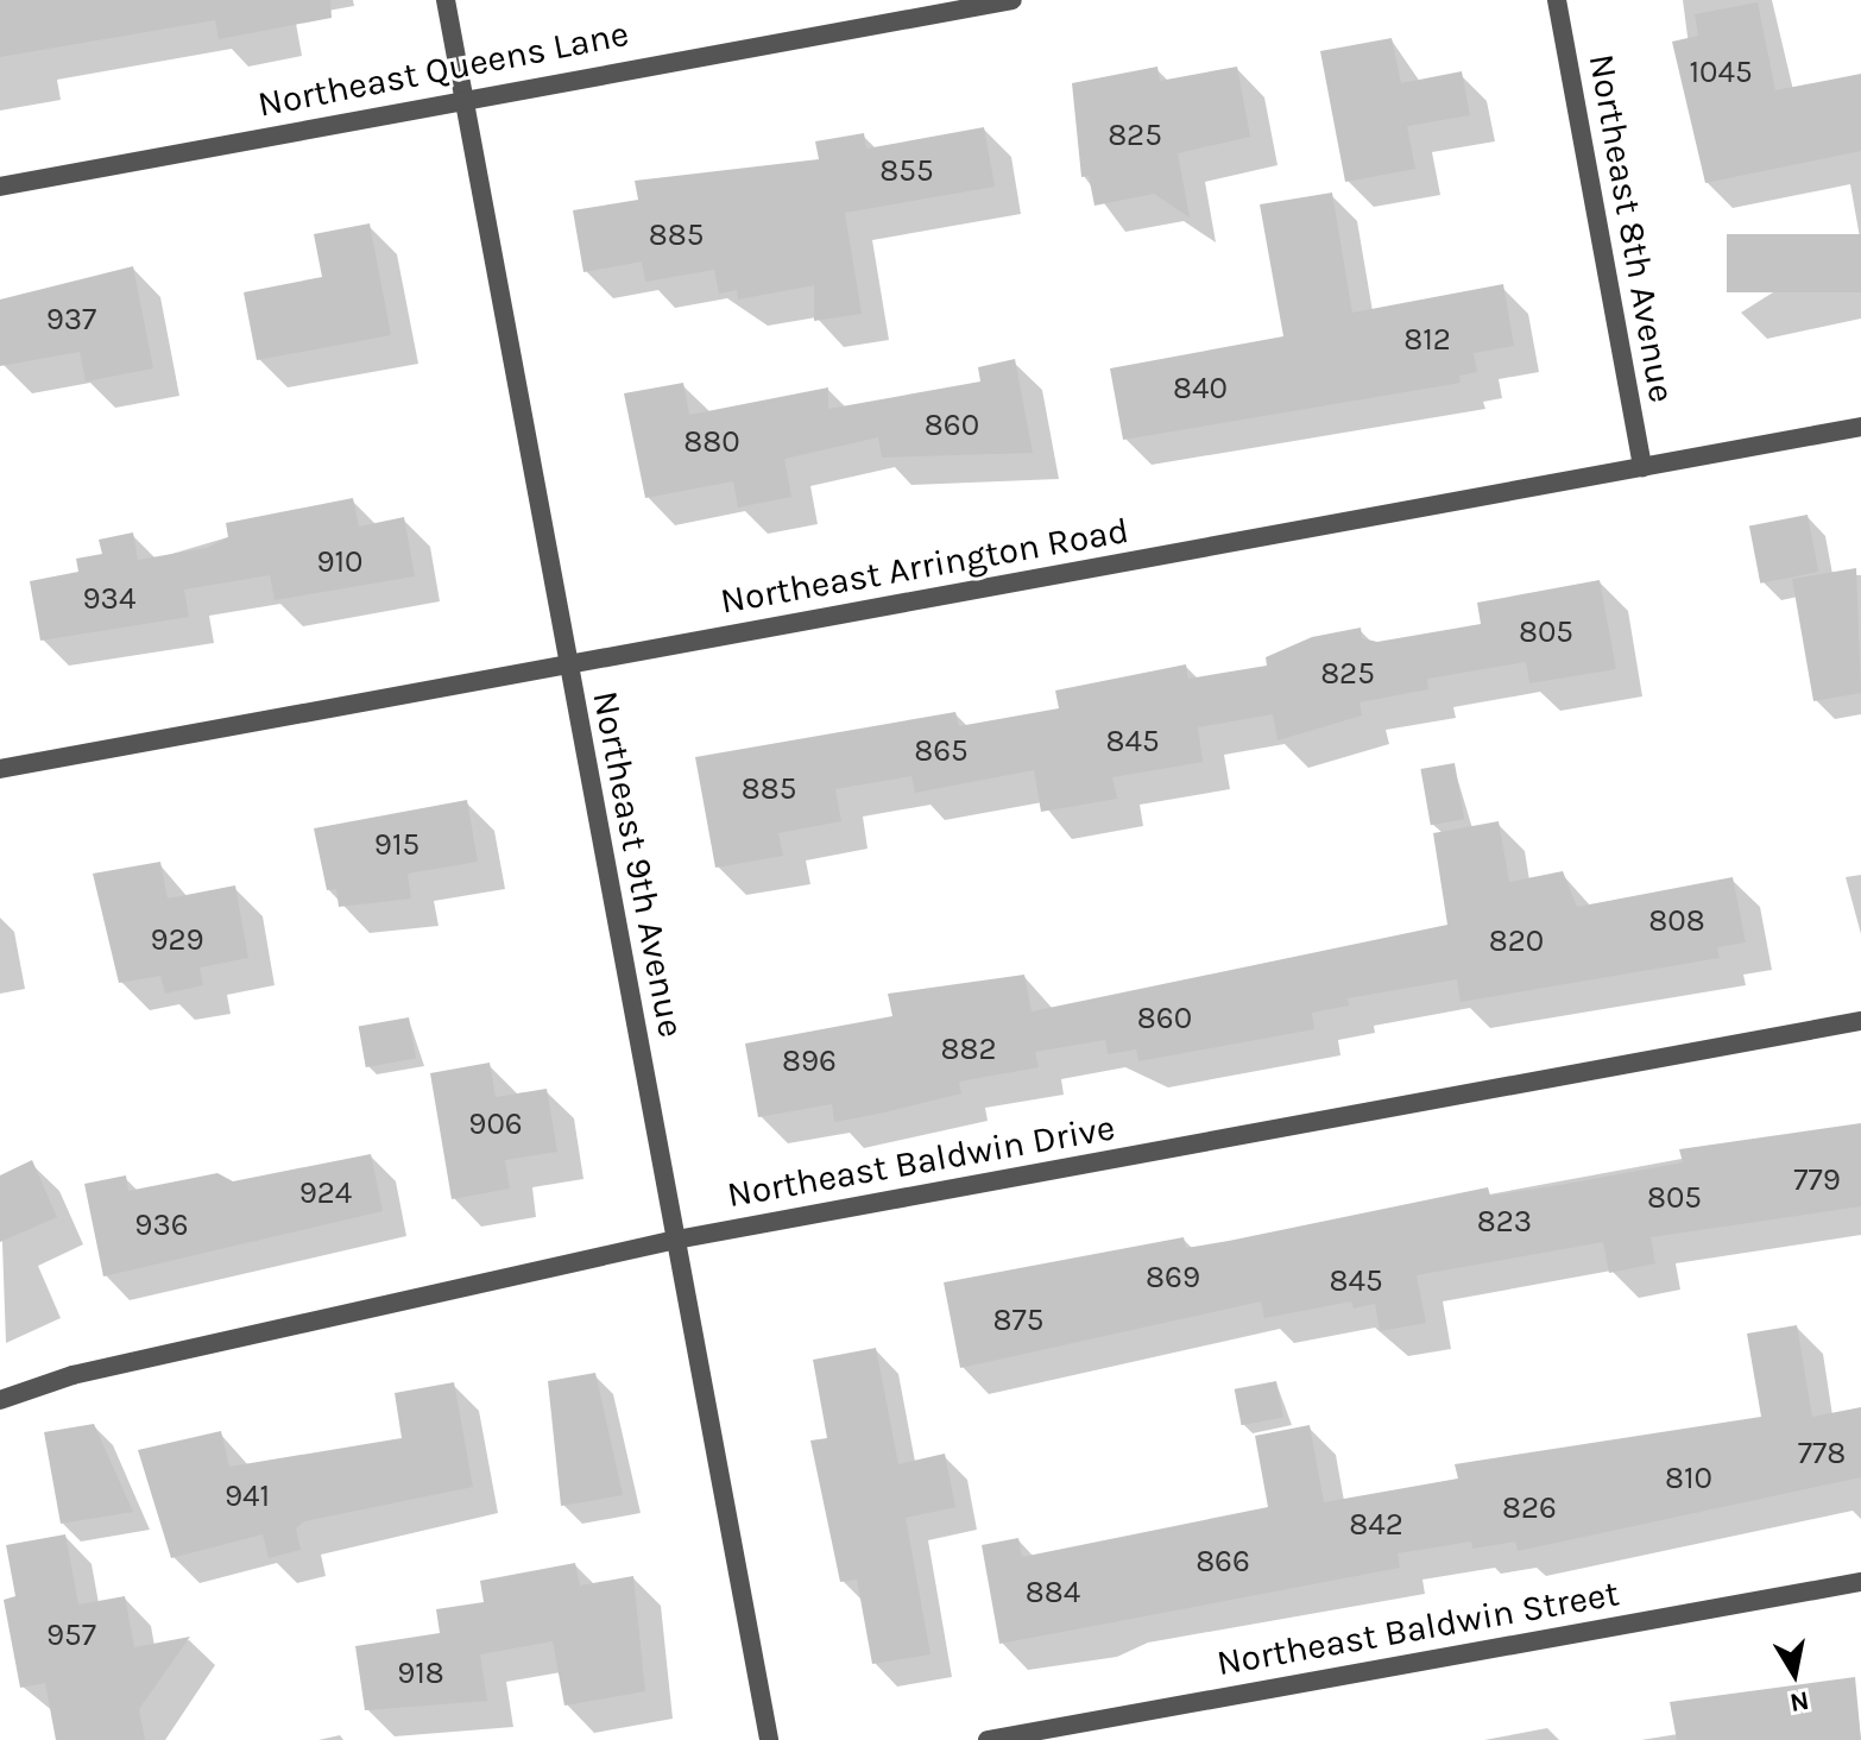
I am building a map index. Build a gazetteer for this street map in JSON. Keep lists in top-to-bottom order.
{
  "streets": {
    "street": [
      "Northeast Queens Lane",
      "Northeast 8th Avenue",
      "Northeast Arrington Road",
      "Northeast 9th Avenue",
      "Northeast Baldwin Drive",
      "Northeast Baldwin Street"
    ]
  },
  "crossings": [
    ["Northeast Queens Lane", "Northeast 9th Avenue"],
    ["Northeast 8th Avenue", "Northeast Arrington Road"],
    ["Northeast Arrington Road", "Northeast 9th Avenue"],
    ["Northeast 9th Avenue", "Northeast Baldwin Drive"]
  ],
  "house_numbers": [
    "1045",
    "825",
    "855",
    "885",
    "937",
    "812",
    "840",
    "860",
    "880",
    "910",
    "934",
    "805",
    "825",
    "845",
    "865",
    "885",
    "915",
    "808",
    "929",
    "820",
    "860",
    "882",
    "896",
    "906",
    "779",
    "924",
    "805",
    "823",
    "936",
    "869",
    "845",
    "875",
    "778",
    "810",
    "941",
    "826",
    "842",
    "866",
    "884",
    "957",
    "918"
  ],
  "north": "bottom"
}
